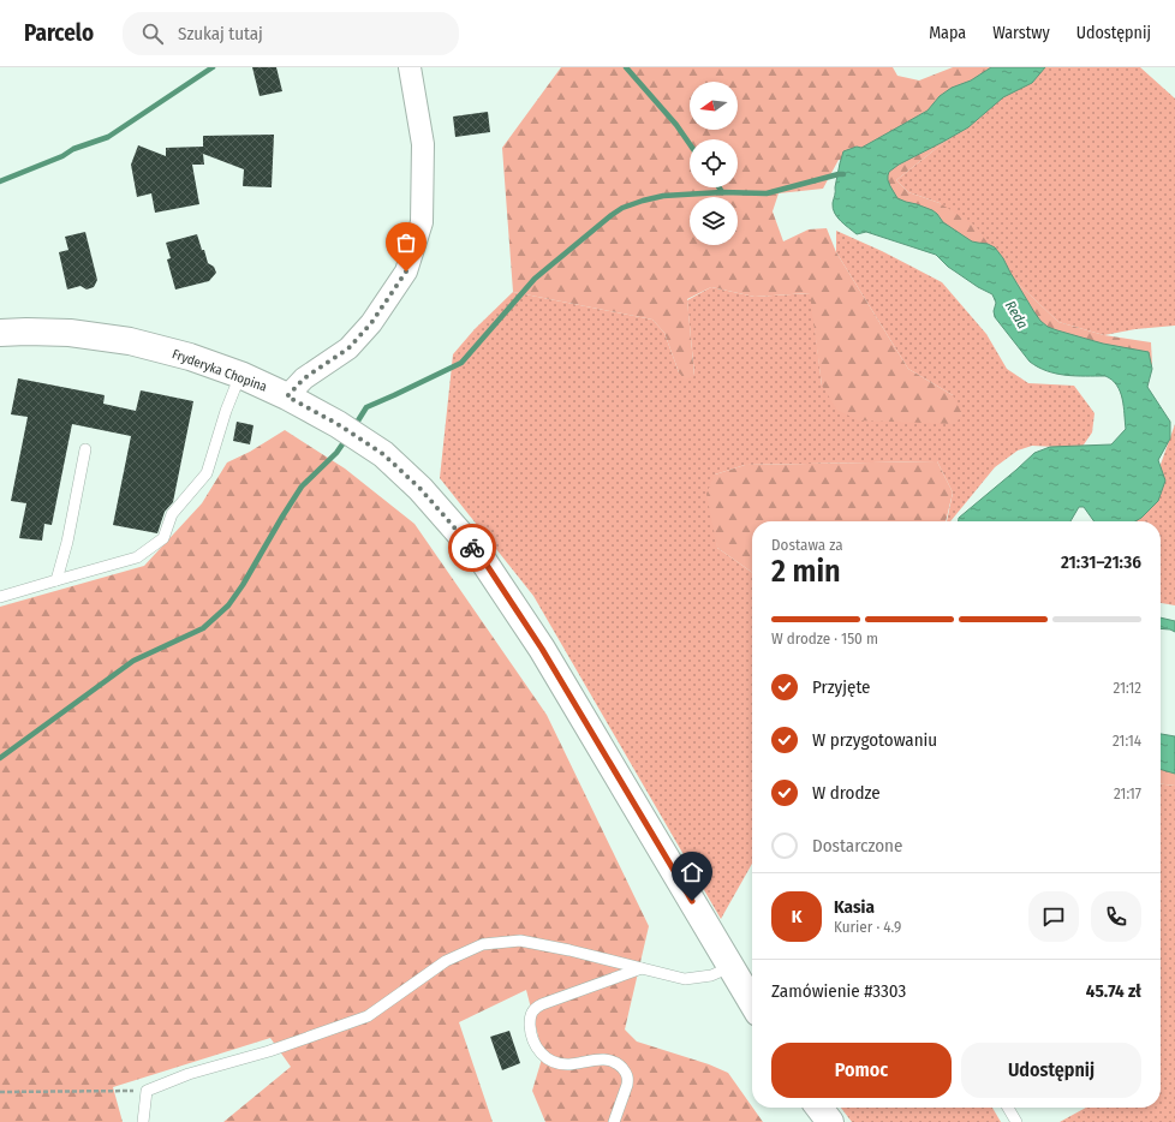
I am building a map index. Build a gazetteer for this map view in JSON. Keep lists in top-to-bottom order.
{
  "streets": {
    "street": ["Fryderyka Chopina"]
  },
  "water": ["Reda"],
  "north": "left",
  "page": {
    "header": "Parcelo",
    "search": "Szukaj tutaj",
    "nav": ["Mapa", "Warstwy", "Udostępnij"],
    "heading": ["2 min", "Dostawa za", "21:31–21:36"],
    "panel": [
      "Kasia",
      "Kurier · 4.9",
      "Zamówienie #3303",
      "45.74 zł"
    ],
    "bar": "W drodze · 150 m",
    "list": [
      ["Przyjęte", "21:12"],
      ["W przygotowaniu", "21:14"],
      ["W drodze", "21:17"],
      "Dostarczone"
    ],
    "round": "K",
    "buttons": ["Pomoc", "Udostępnij"]
  }
}
